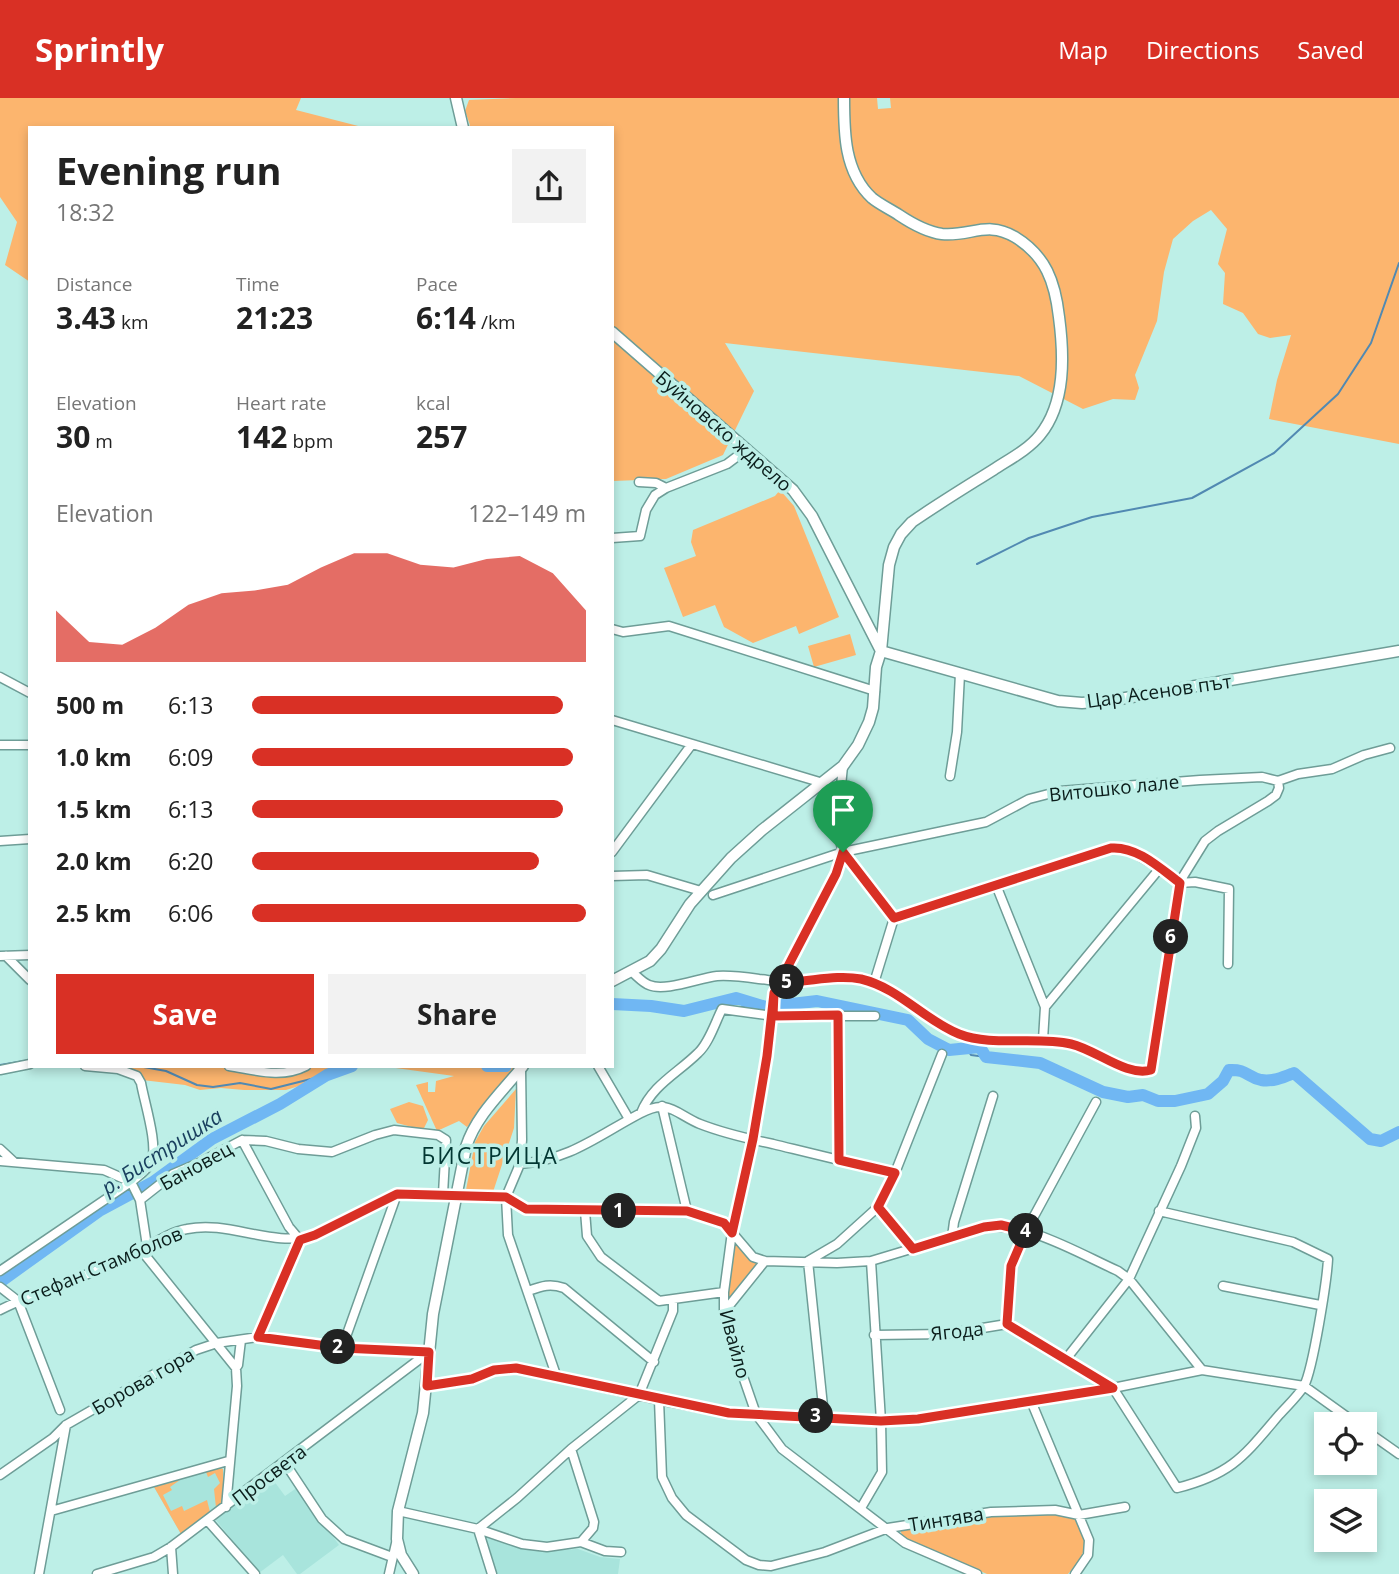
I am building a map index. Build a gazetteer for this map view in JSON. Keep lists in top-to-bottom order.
{
  "streets": {
    "street": [
      "Буйновско ждрело",
      "Цар Асенов път",
      "Витошко лале",
      "Бановец",
      "Стефан Стамболов",
      "Ягода",
      "Ивайло",
      "Борова гора",
      "Просвета",
      "Тинтява"
    ]
  },
  "crossings": [
    ["Буйновско ждрело", "Цар Асенов път"],
    ["Витошко лале", "Ивайло"],
    ["Бановец", "Стефан Стамболов"],
    ["Стефан Стамболов", "Ивайло"],
    ["Ивайло", "Тинтява"],
    ["Борова гора", "Просвета"]
  ],
  "districts": ["БИСТРИЦА"],
  "water": ["р. Бистришка"],
  "page": {
    "header": "Sprintly",
    "nav": ["Map", "Directions", "Saved"],
    "heading": ["Evening run", "18:32"],
    "stats": [
      ["Distance", "3.43 km"],
      ["Time", "21:23"],
      ["Pace", "6:14 /km"],
      ["Elevation", "30 m"],
      ["Heart rate", "142 bpm"],
      ["kcal", "257"]
    ],
    "chart": ["Elevation", "122–149 m"],
    "list": [
      {
        "name": "500 m",
        "note": "6:13"
      },
      {
        "name": "1.0 km",
        "note": "6:09"
      },
      {
        "name": "1.5 km",
        "note": "6:13"
      },
      {
        "name": "2.0 km",
        "note": "6:20"
      },
      {
        "name": "2.5 km",
        "note": "6:06"
      }
    ],
    "pins": [
      "6",
      "5",
      "1",
      "4",
      "2",
      "3"
    ],
    "buttons": ["Save", "Share"]
  }
}
